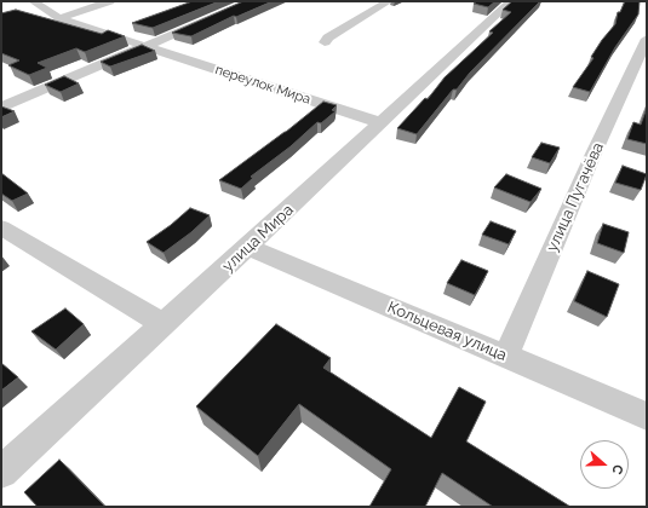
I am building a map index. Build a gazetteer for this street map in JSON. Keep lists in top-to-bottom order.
{
  "streets": {
    "street": [
      "переулок Мира",
      "улица Пугачёва",
      "улица Мира",
      "Кольцевая улица"
    ]
  },
  "crossings": [
    ["переулок Мира", "улица Мира"],
    ["улица Пугачёва", "Кольцевая улица"],
    ["улица Мира", "Кольцевая улица"]
  ],
  "north": "right"
}
